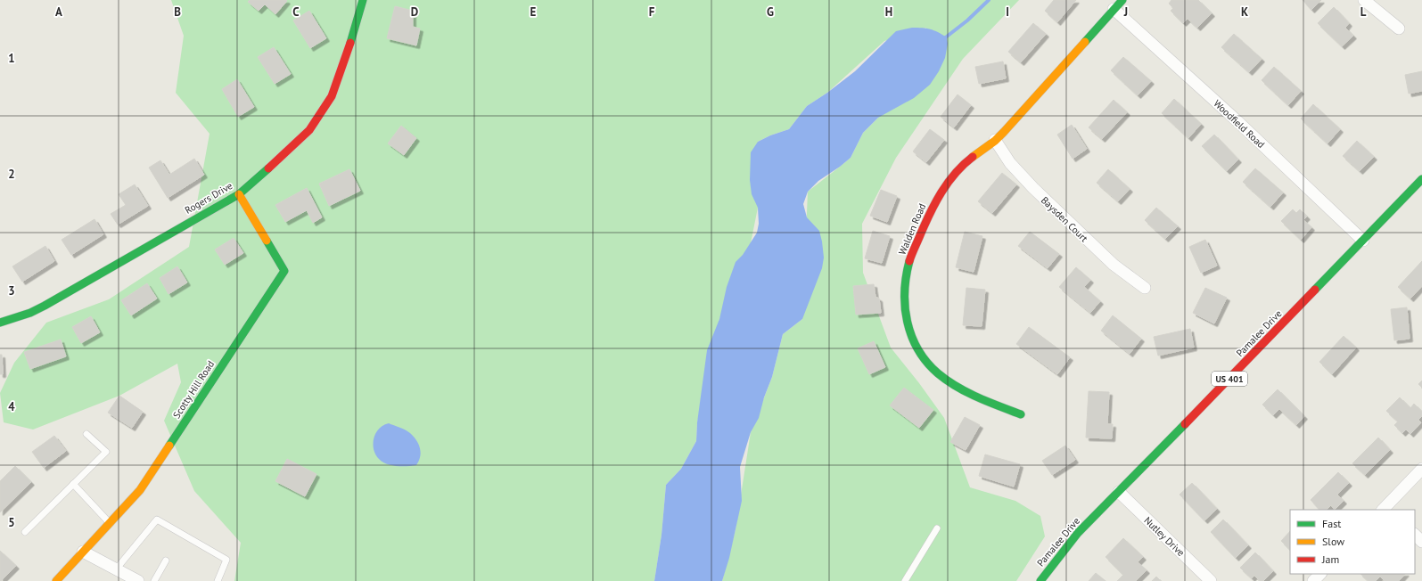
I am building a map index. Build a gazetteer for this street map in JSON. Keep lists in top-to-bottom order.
{
  "streets": {
    "street": [
      "Woodfield Road",
      "Rogers Drive",
      "Baysden Court",
      "Walden Road",
      "Pamalee Drive",
      "US 401",
      "Scotty Hill Road",
      "Nutley Drive"
    ]
  },
  "crossings": [
    ["Woodfield Road", "Walden Road"],
    ["Woodfield Road", "Pamalee Drive"],
    ["Rogers Drive", "Scotty Hill Road"],
    ["Baysden Court", "Walden Road"],
    ["Pamalee Drive", "Nutley Drive"]
  ],
  "legend": ["Fast", "Slow", "Jam"],
  "grid": {
    "columns": [
      "A",
      "B",
      "C",
      "D",
      "E",
      "F",
      "G",
      "H",
      "I",
      "J",
      "K",
      "L"
    ],
    "rows": [
      "1",
      "2",
      "3",
      "4",
      "5"
    ]
  }
}
